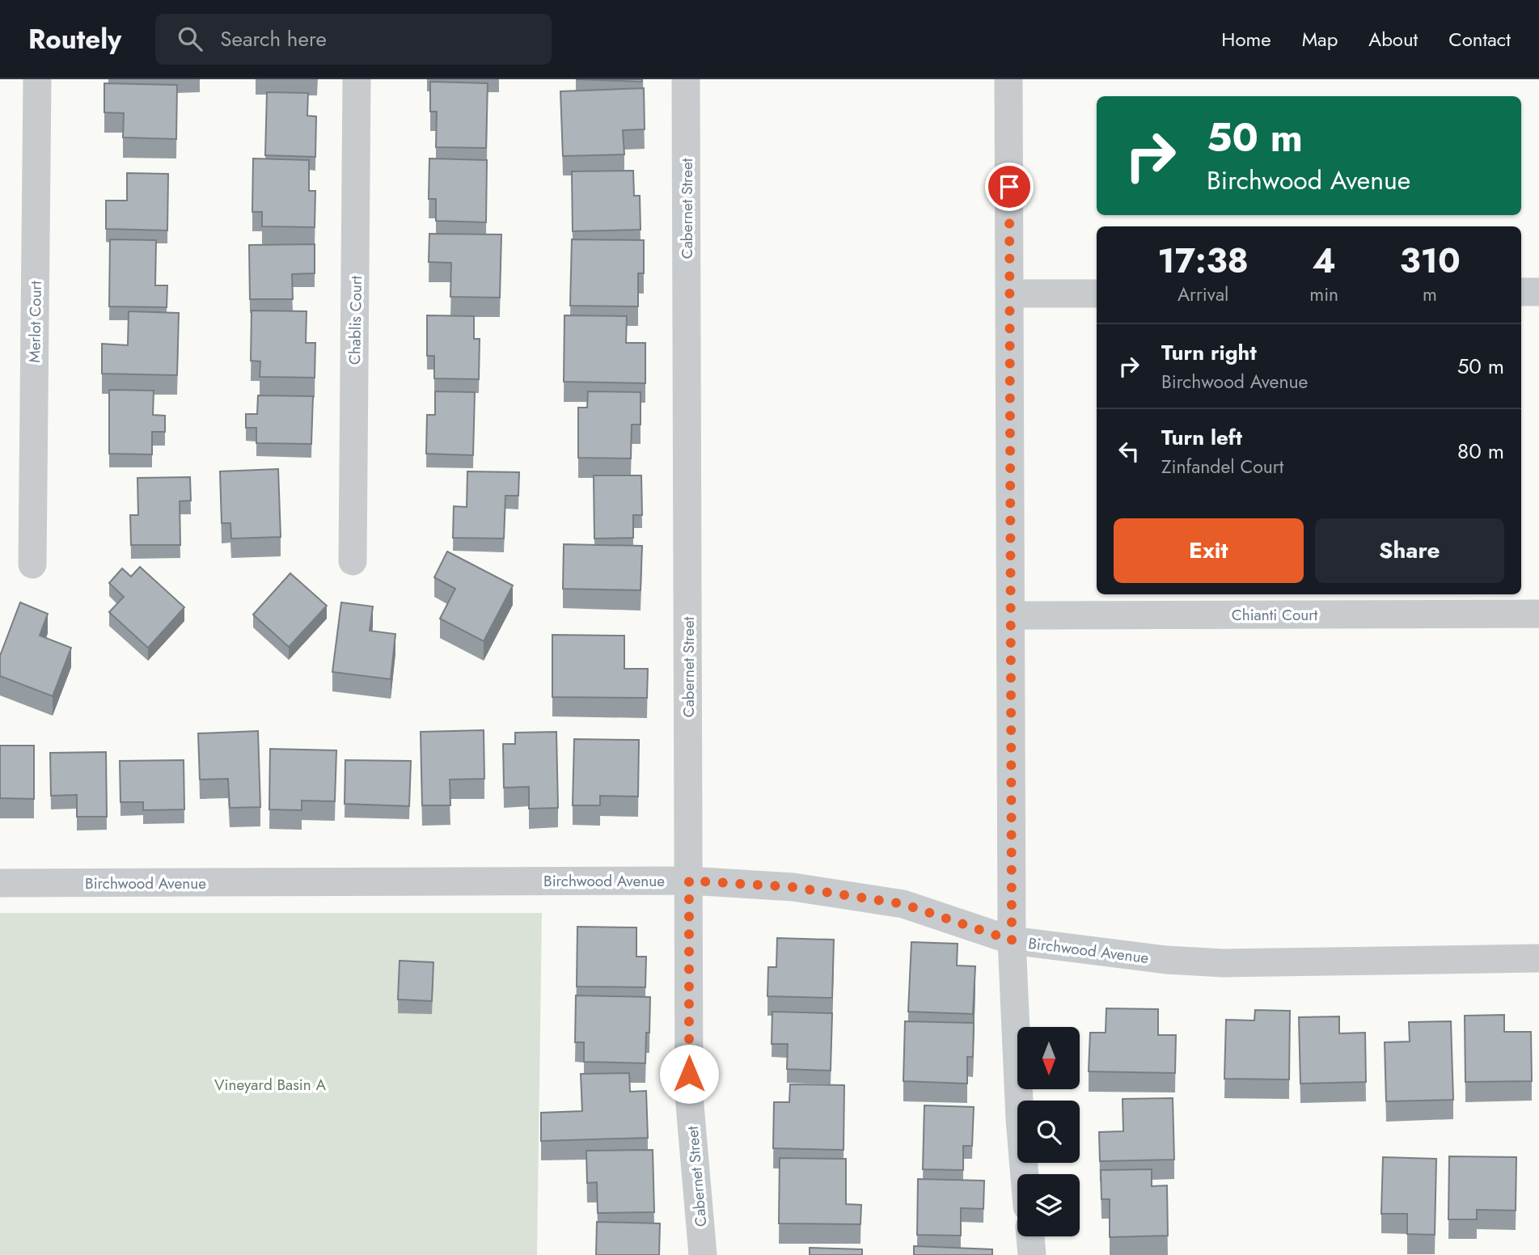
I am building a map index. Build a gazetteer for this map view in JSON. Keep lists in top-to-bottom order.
{
  "streets": {
    "street": [
      "Cabernet Street",
      "Chablis Court",
      "Merlot Court",
      "Chianti Court",
      "Birchwood Avenue"
    ]
  },
  "crossings": [
    ["Cabernet Street", "Birchwood Avenue"]
  ],
  "parks": ["Vineyard Basin A"],
  "north": "bottom",
  "page": {
    "header": "Routely",
    "search": "Search here",
    "nav": [
      "Home",
      "Map",
      "About",
      "Contact"
    ],
    "turn": ["50 m", "Birchwood Avenue"],
    "eta": [
      "17:38",
      "Arrival",
      "4",
      "min",
      "310",
      "m"
    ],
    "list": [
      {
        "name": "Turn right",
        "note": "Birchwood Avenue",
        "value": "50 m"
      },
      {
        "name": "Turn left",
        "note": "Zinfandel Court",
        "value": "80 m"
      }
    ],
    "buttons": ["Exit", "Share"]
  }
}
